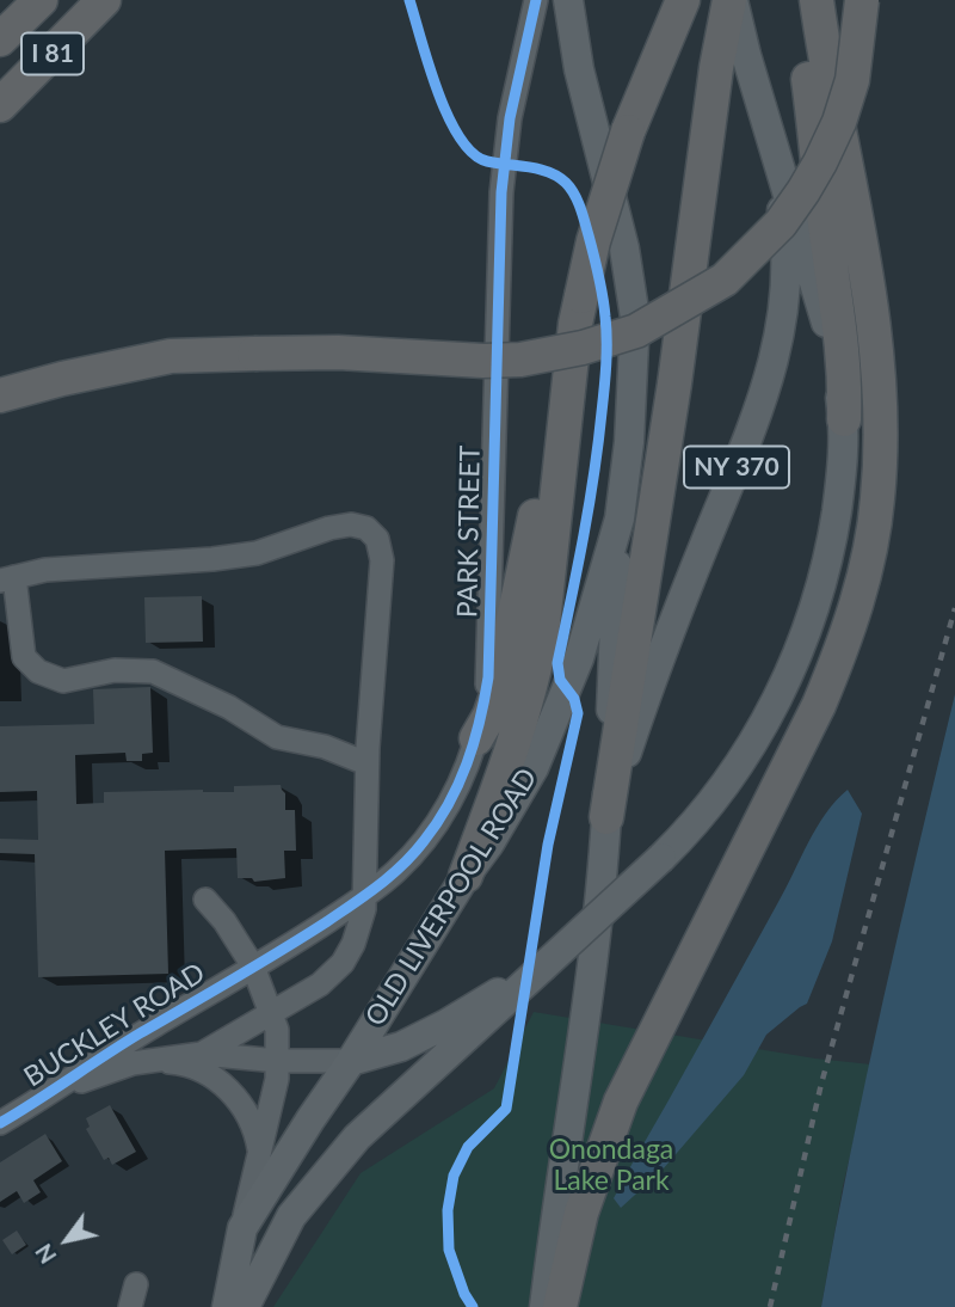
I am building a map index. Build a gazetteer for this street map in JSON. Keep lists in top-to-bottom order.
{
  "streets": {
    "highway": ["I 81"],
    "main road": ["NY 370", "OLD LIVERPOOL ROAD"],
    "street": ["PARK STREET", "BUCKLEY ROAD"]
  },
  "crossings": [
    ["NY 370", "OLD LIVERPOOL ROAD"],
    ["PARK STREET", "OLD LIVERPOOL ROAD"],
    ["PARK STREET", "BUCKLEY ROAD"],
    ["OLD LIVERPOOL ROAD", "BUCKLEY ROAD"]
  ],
  "parks": ["Onondaga Lake Park"],
  "north": "bottom left"
}
